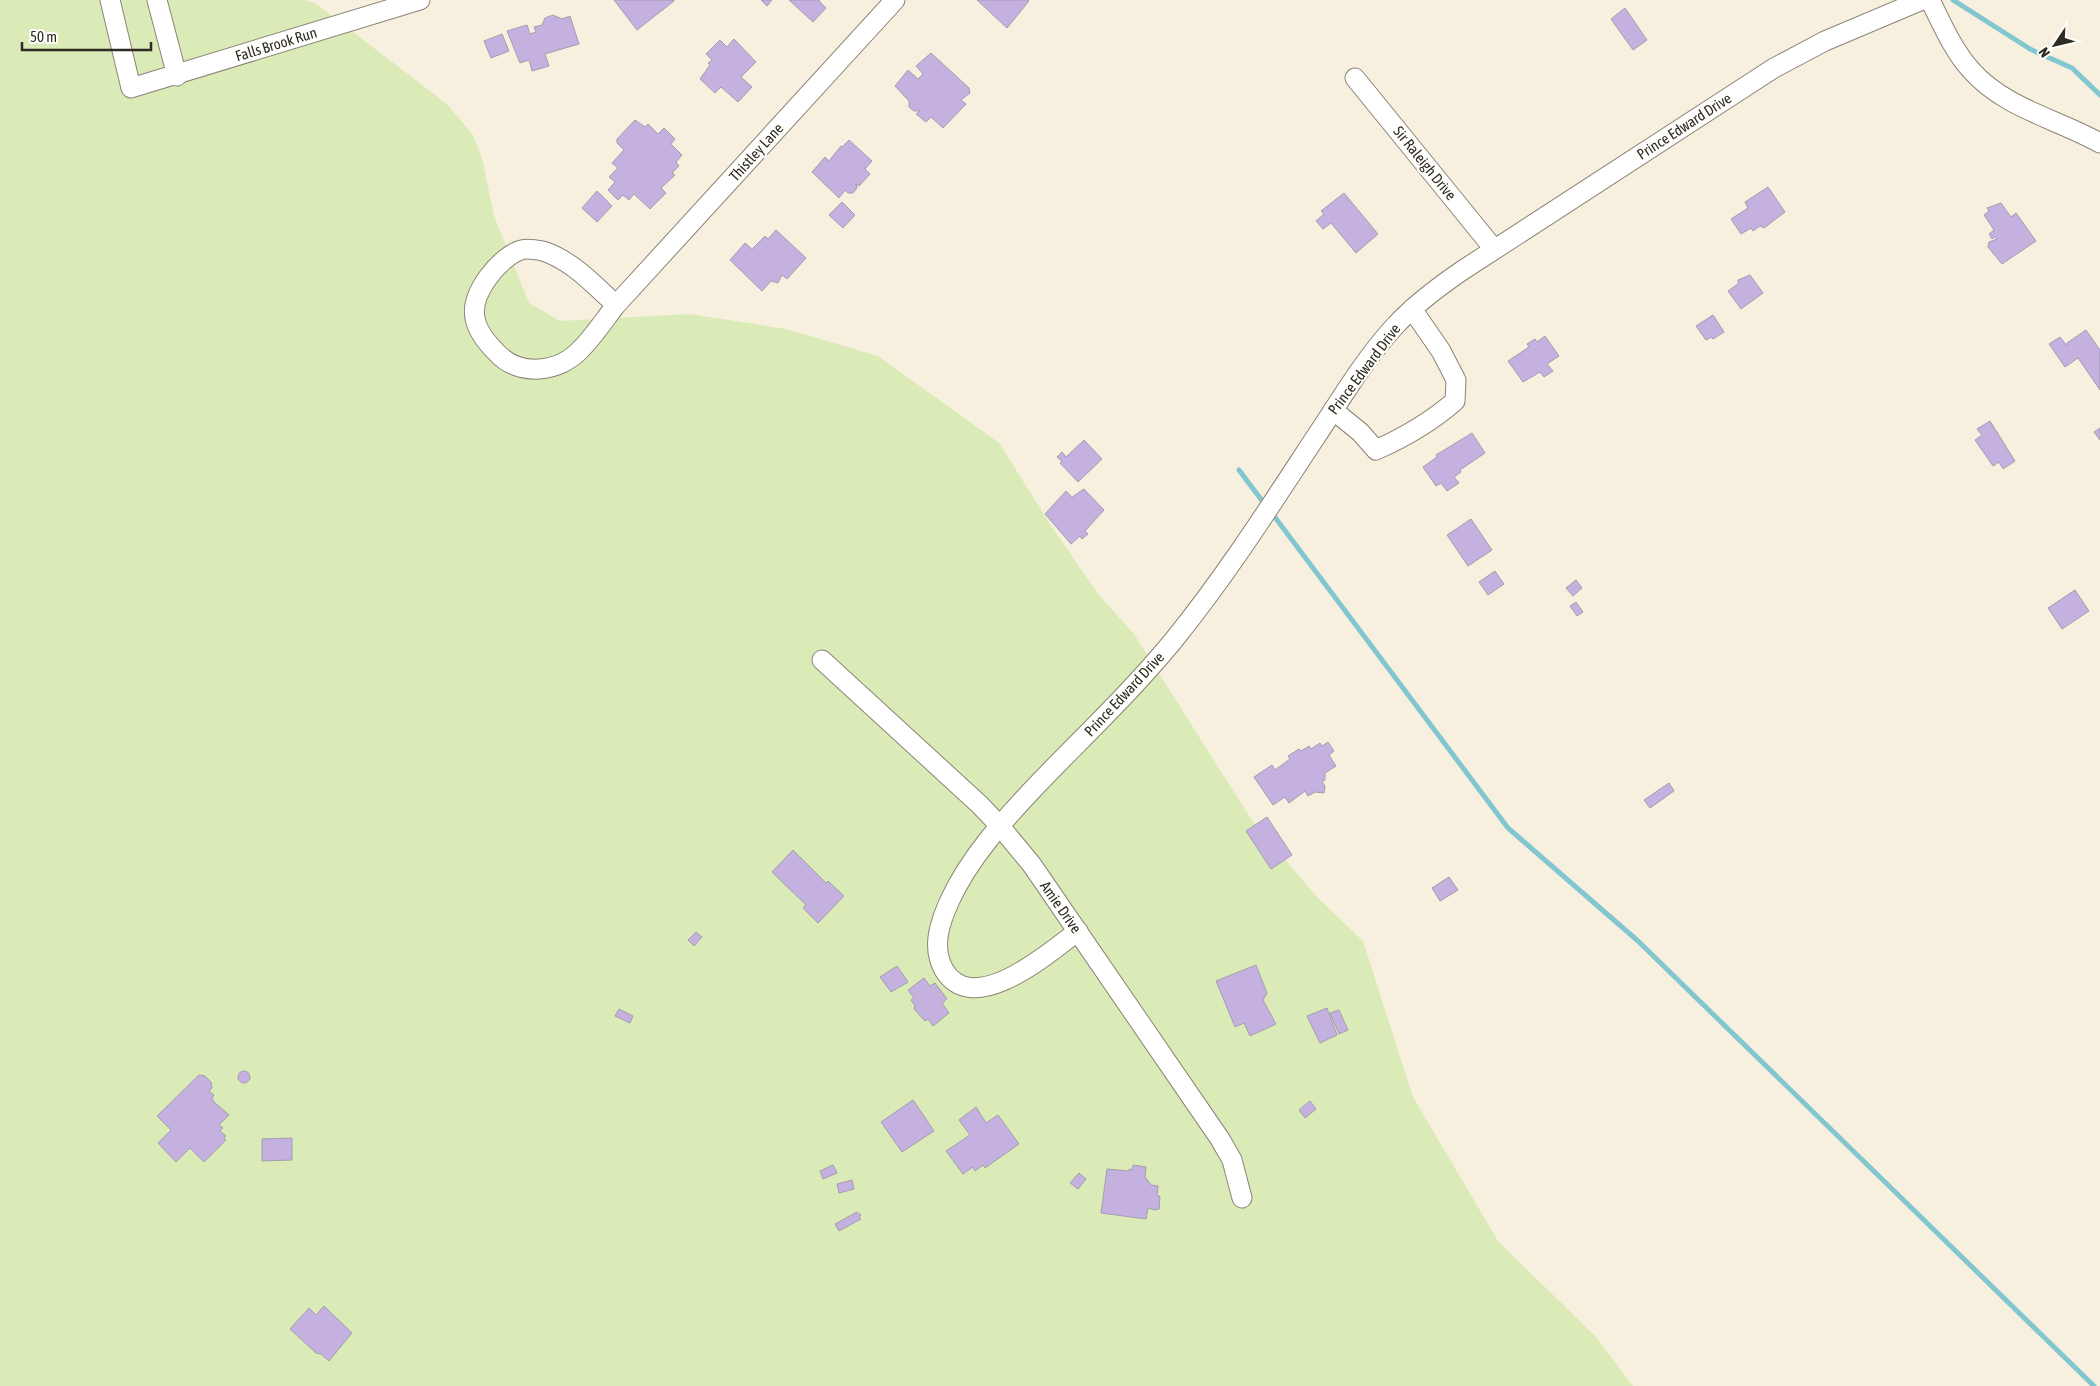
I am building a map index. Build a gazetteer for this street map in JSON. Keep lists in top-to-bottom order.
{
  "streets": {
    "street": [
      "Falls Brook Run",
      "Prince Edward Drive",
      "Thistley Lane",
      "Sir Raleigh Drive",
      "Amie Drive"
    ]
  },
  "crossings": [
    ["Prince Edward Drive", "Sir Raleigh Drive"],
    ["Prince Edward Drive", "Amie Drive"]
  ],
  "scale_bar": "50 m",
  "north": "bottom left"
}
